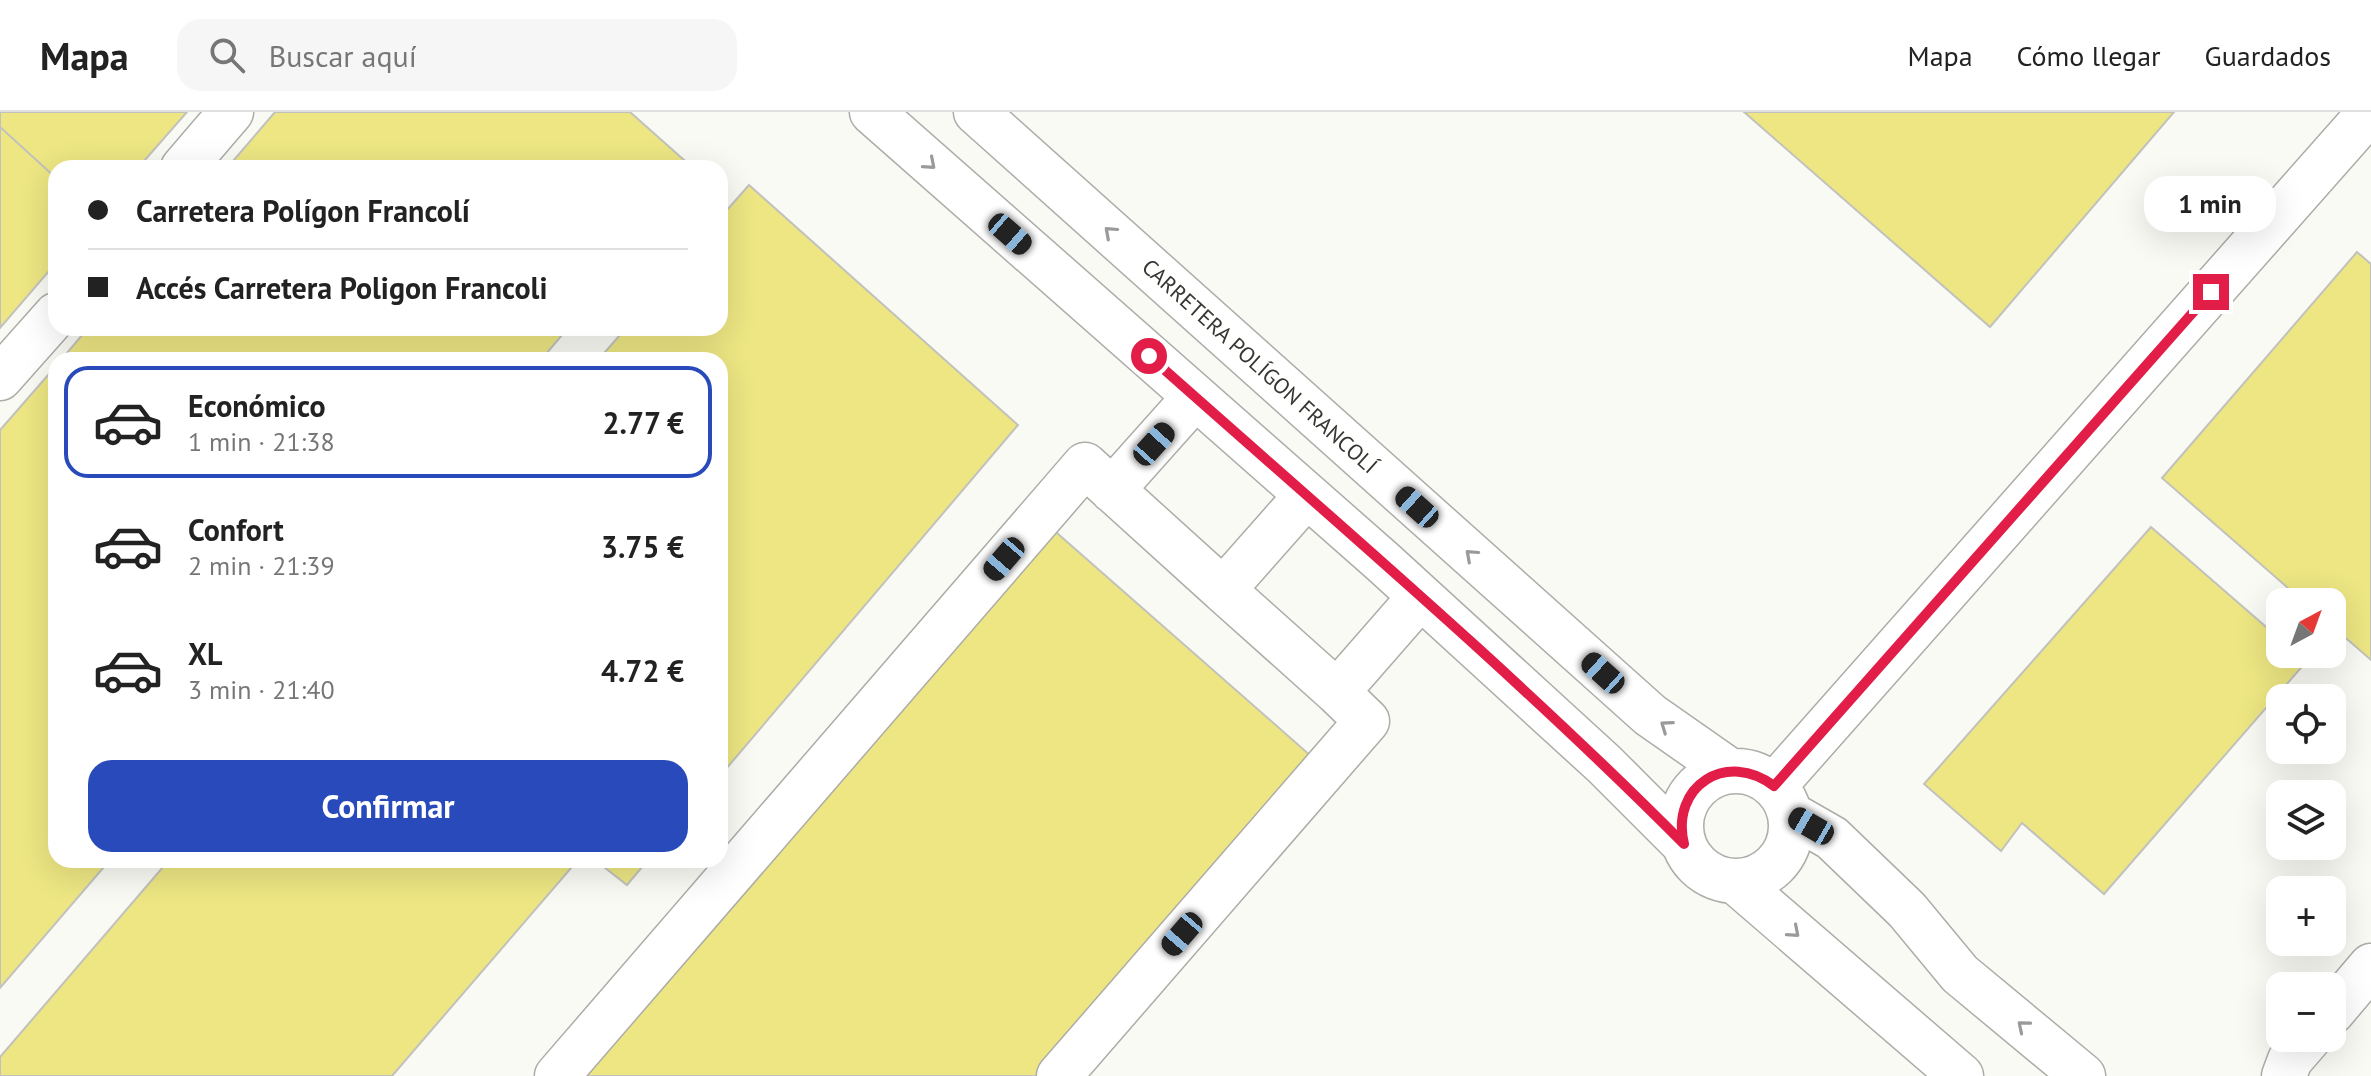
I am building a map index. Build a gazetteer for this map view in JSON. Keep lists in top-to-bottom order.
{
  "streets": {
    "street": ["CARRETERA POLÍGON FRANCOLÍ"]
  },
  "north": "top right",
  "page": {
    "header": "Mapa",
    "search": "Buscar aquí",
    "nav": ["Mapa", "Cómo llegar", "Guardados"],
    "banner": ["Carretera Polígon Francolí", "Accés Carretera Poligon Francoli"],
    "bubble": "1 min",
    "list": [
      {
        "name": "Económico",
        "note": "1 min · 21:38",
        "value": "2.77 €"
      },
      {
        "name": "Confort",
        "note": "2 min · 21:39",
        "value": "3.75 €"
      },
      {
        "name": "XL",
        "note": "3 min · 21:40",
        "value": "4.72 €"
      }
    ],
    "map_buttons": ["+", "−"],
    "buttons": "Confirmar"
  }
}
